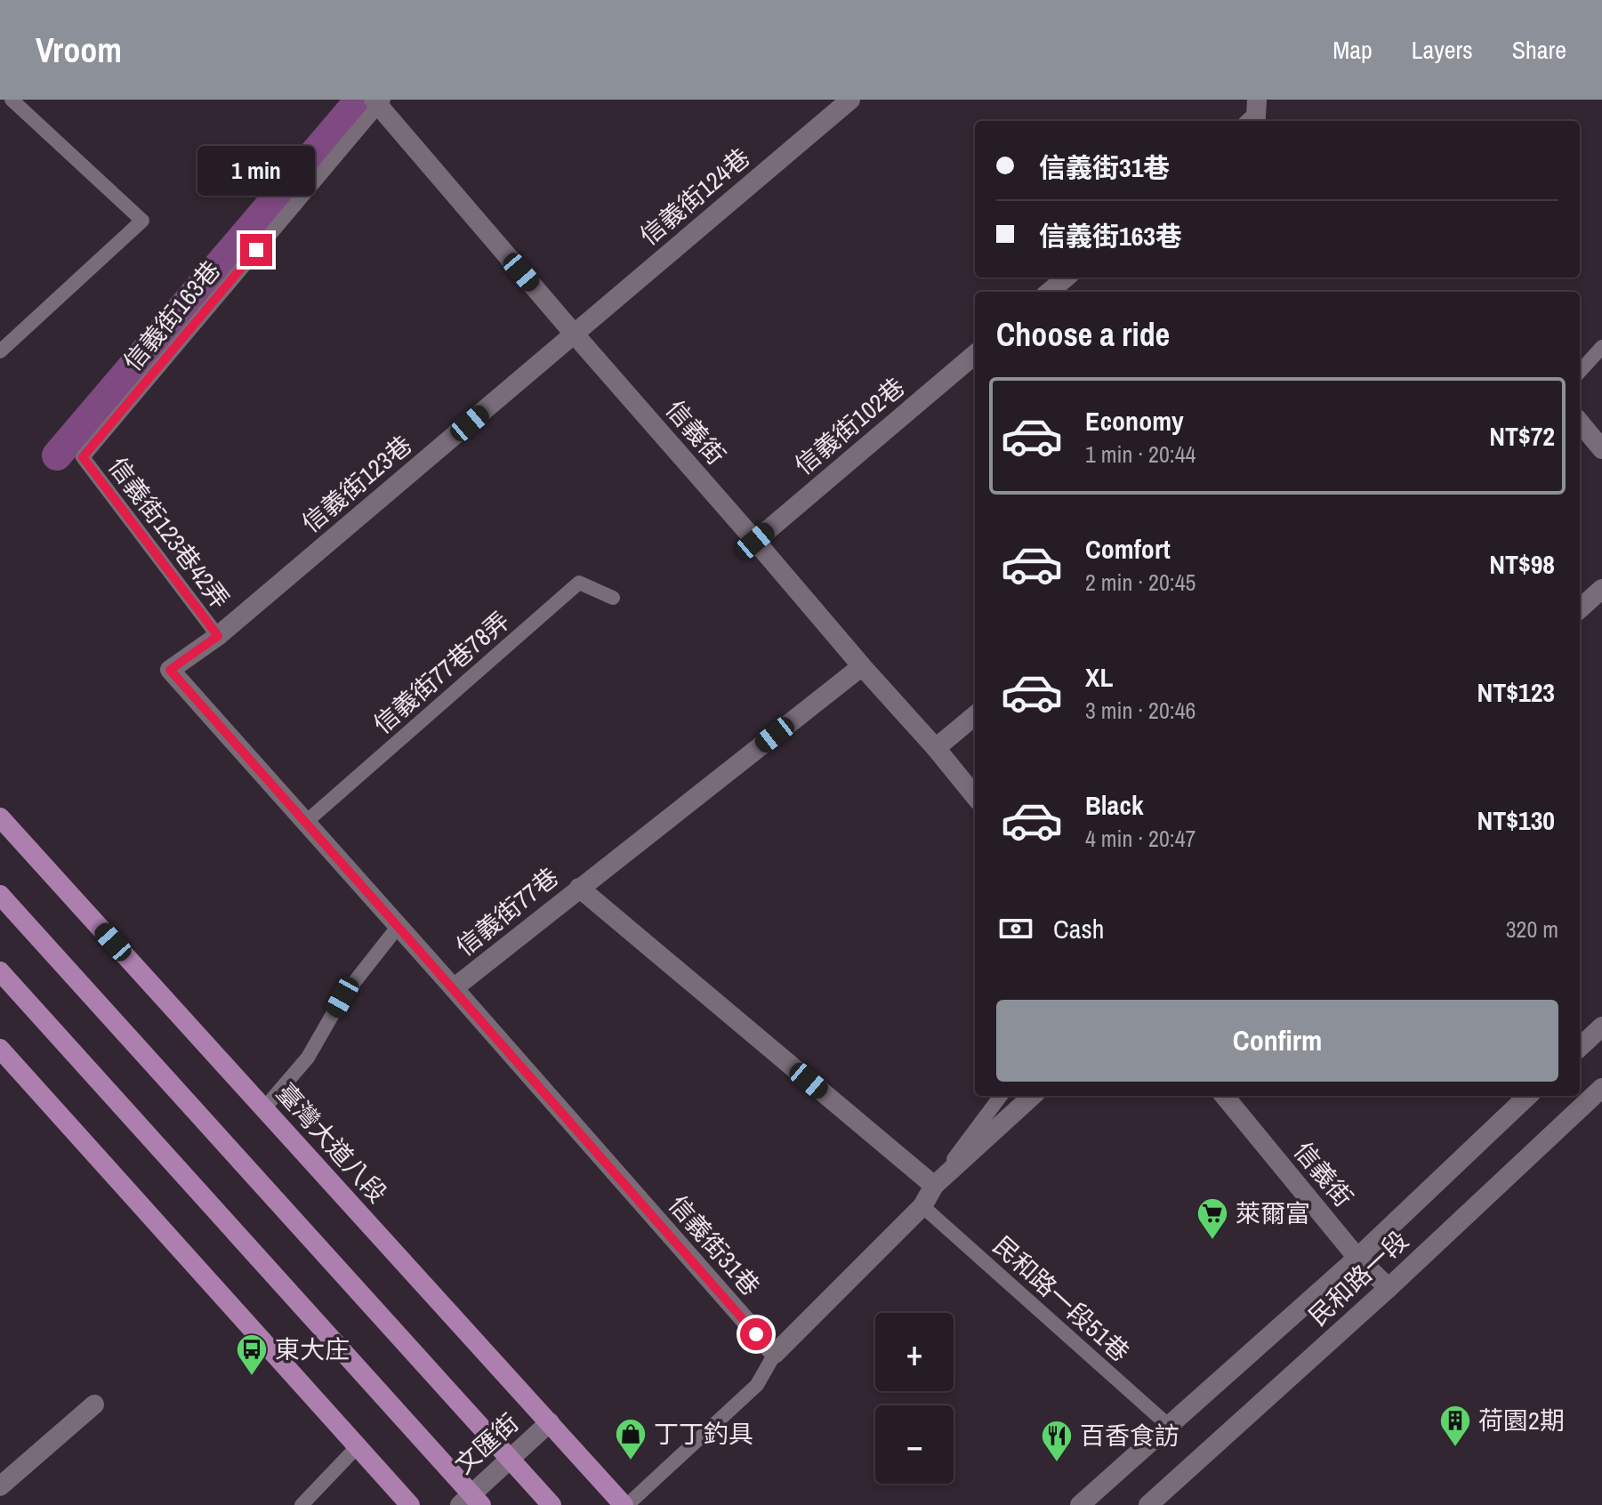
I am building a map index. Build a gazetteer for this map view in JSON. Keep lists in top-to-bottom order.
{
  "streets": {
    "main road": ["臺灣大道八段"],
    "street": [
      "信義街124巷",
      "信義街102巷",
      "信義街",
      "信義街123巷",
      "信義街77巷",
      "信義街31巷",
      "民和路一段",
      "文匯街"
    ],
    "lane": [
      "信義街163巷",
      "信義街123巷42弄",
      "信義街77巷78弄",
      "民和路一段51巷"
    ]
  },
  "crossings": [
    ["信義街124巷", "信義街"],
    ["信義街124巷", "信義街123巷"],
    ["信義街163巷", "信義街"],
    ["信義街163巷", "信義街123巷42弄"],
    ["信義街102巷", "信義街"],
    ["信義街", "信義街123巷"],
    ["信義街", "信義街77巷"],
    ["信義街", "民和路一段"],
    ["信義街123巷", "信義街123巷42弄"],
    ["信義街123巷", "信義街77巷"],
    ["信義街77巷78弄", "信義街77巷"],
    ["信義街77巷", "信義街31巷"],
    ["臺灣大道八段", "文匯街"],
    ["民和路一段", "民和路一段51巷"]
  ],
  "places": {
    "supermarket": ["萊爾富"],
    "bus stop": ["東大庄"],
    "building": ["荷園2期"],
    "shop": ["丁丁釣具"],
    "restaurant": ["百香食訪"]
  },
  "page": {
    "header": "Vroom",
    "nav": ["Map", "Layers", "Share"],
    "banner": ["信義街31巷", "信義街163巷"],
    "bubble": "1 min",
    "heading": "Choose a ride",
    "list": [
      {
        "name": "Economy",
        "note": "1 min · 20:44",
        "value": "NT$72"
      },
      {
        "name": "Comfort",
        "note": "2 min · 20:45",
        "value": "NT$98"
      },
      {
        "name": "XL",
        "note": "3 min · 20:46",
        "value": "NT$123"
      },
      {
        "name": "Black",
        "note": "4 min · 20:47",
        "value": "NT$130"
      }
    ],
    "pay": ["Cash", "320 m"],
    "buttons": "Confirm",
    "map_buttons": ["+", "−"]
  }
}
